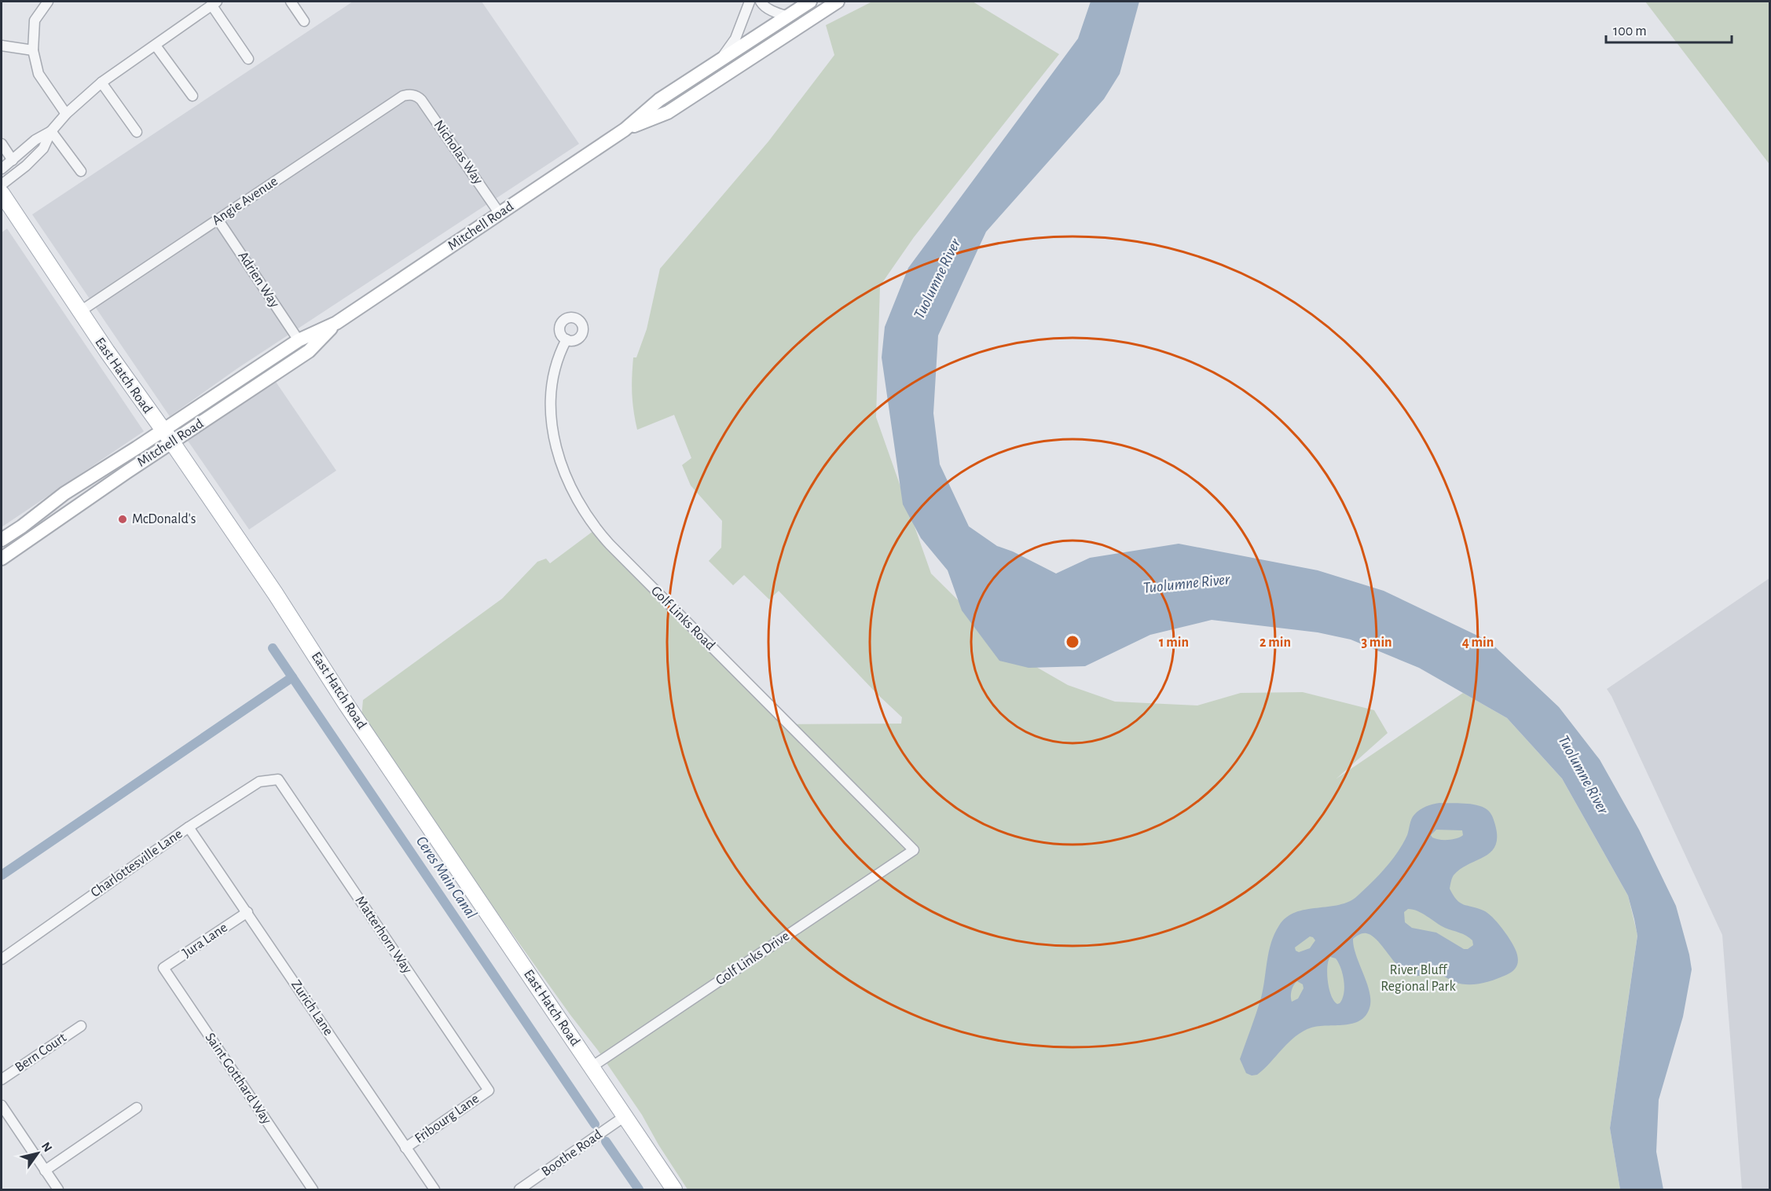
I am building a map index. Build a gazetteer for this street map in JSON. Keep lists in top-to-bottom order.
{
  "streets": {
    "main road": ["Mitchell Road", "East Hatch Road"],
    "street": [
      "Nicholas Way",
      "Angie Avenue",
      "Adrien Way",
      "Golf Links Road",
      "Charlottesville Lane",
      "Matterhorn Way",
      "Jura Lane",
      "Golf Links Drive",
      "Zurich Lane",
      "Bern Court",
      "Saint Gotthard Way",
      "Fribourg Lane",
      "Boothe Road"
    ]
  },
  "crossings": [
    ["Nicholas Way", "Angie Avenue"],
    ["Nicholas Way", "Mitchell Road"],
    ["Angie Avenue", "Adrien Way"],
    ["Angie Avenue", "East Hatch Road"],
    ["Mitchell Road", "Adrien Way"],
    ["Mitchell Road", "East Hatch Road"],
    ["East Hatch Road", "Golf Links Drive"],
    ["East Hatch Road", "Boothe Road"],
    ["Golf Links Road", "Golf Links Drive"],
    ["Charlottesville Lane", "Matterhorn Way"],
    ["Charlottesville Lane", "Zurich Lane"],
    ["Matterhorn Way", "Fribourg Lane"],
    ["Jura Lane", "Zurich Lane"],
    ["Jura Lane", "Saint Gotthard Way"],
    ["Zurich Lane", "Fribourg Lane"]
  ],
  "water": ["Tuolumne River", "Ceres Main Canal"],
  "parks": ["River Bluff Regional Park"],
  "places": ["McDonald's"],
  "scale_bar": "100 m",
  "north": "top right",
  "rings": [
    "1 min",
    "2 min",
    "3 min",
    "4 min"
  ]
}
